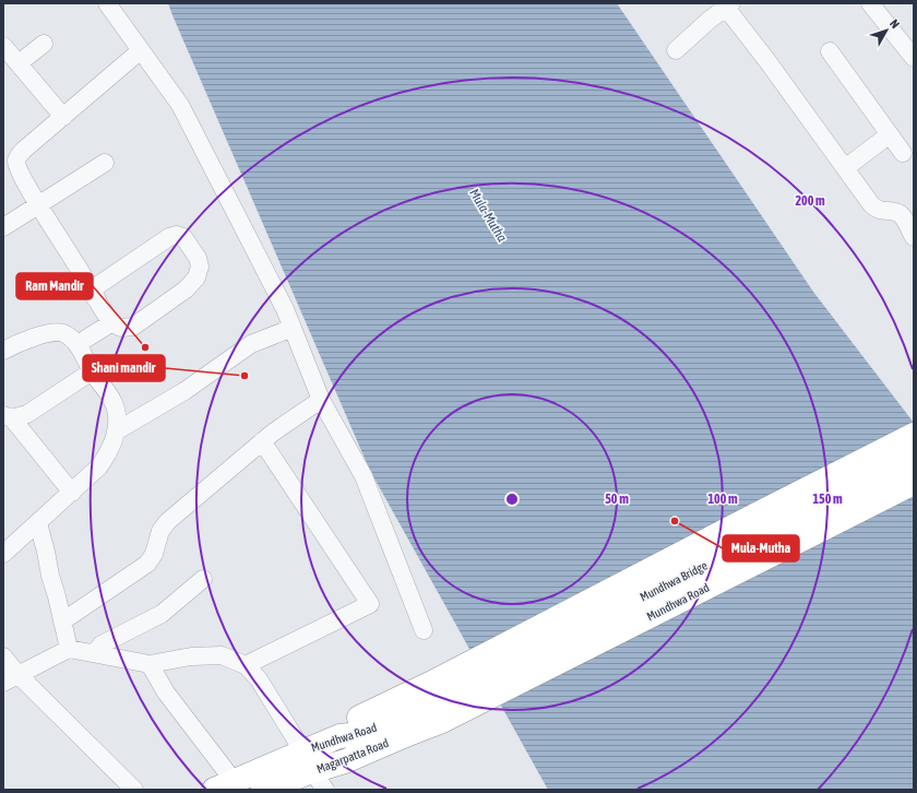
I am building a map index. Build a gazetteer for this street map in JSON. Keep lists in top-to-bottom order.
{
  "streets": {
    "highway": ["Mundhwa Bridge", "Mundhwa Road", "Magarpatta Road"]
  },
  "crossings": [
    ["Mundhwa Bridge", "Mundhwa Road"],
    ["Mundhwa Bridge", "Magarpatta Road"],
    ["Mundhwa Road", "Magarpatta Road"]
  ],
  "water": ["Mula-Mutha"],
  "places": ["Ram Mandir", "Shani mandir", "Mula-Mutha"],
  "north": "top right",
  "rings": [
    "200 m",
    "50 m",
    "100 m",
    "150 m"
  ]
}
